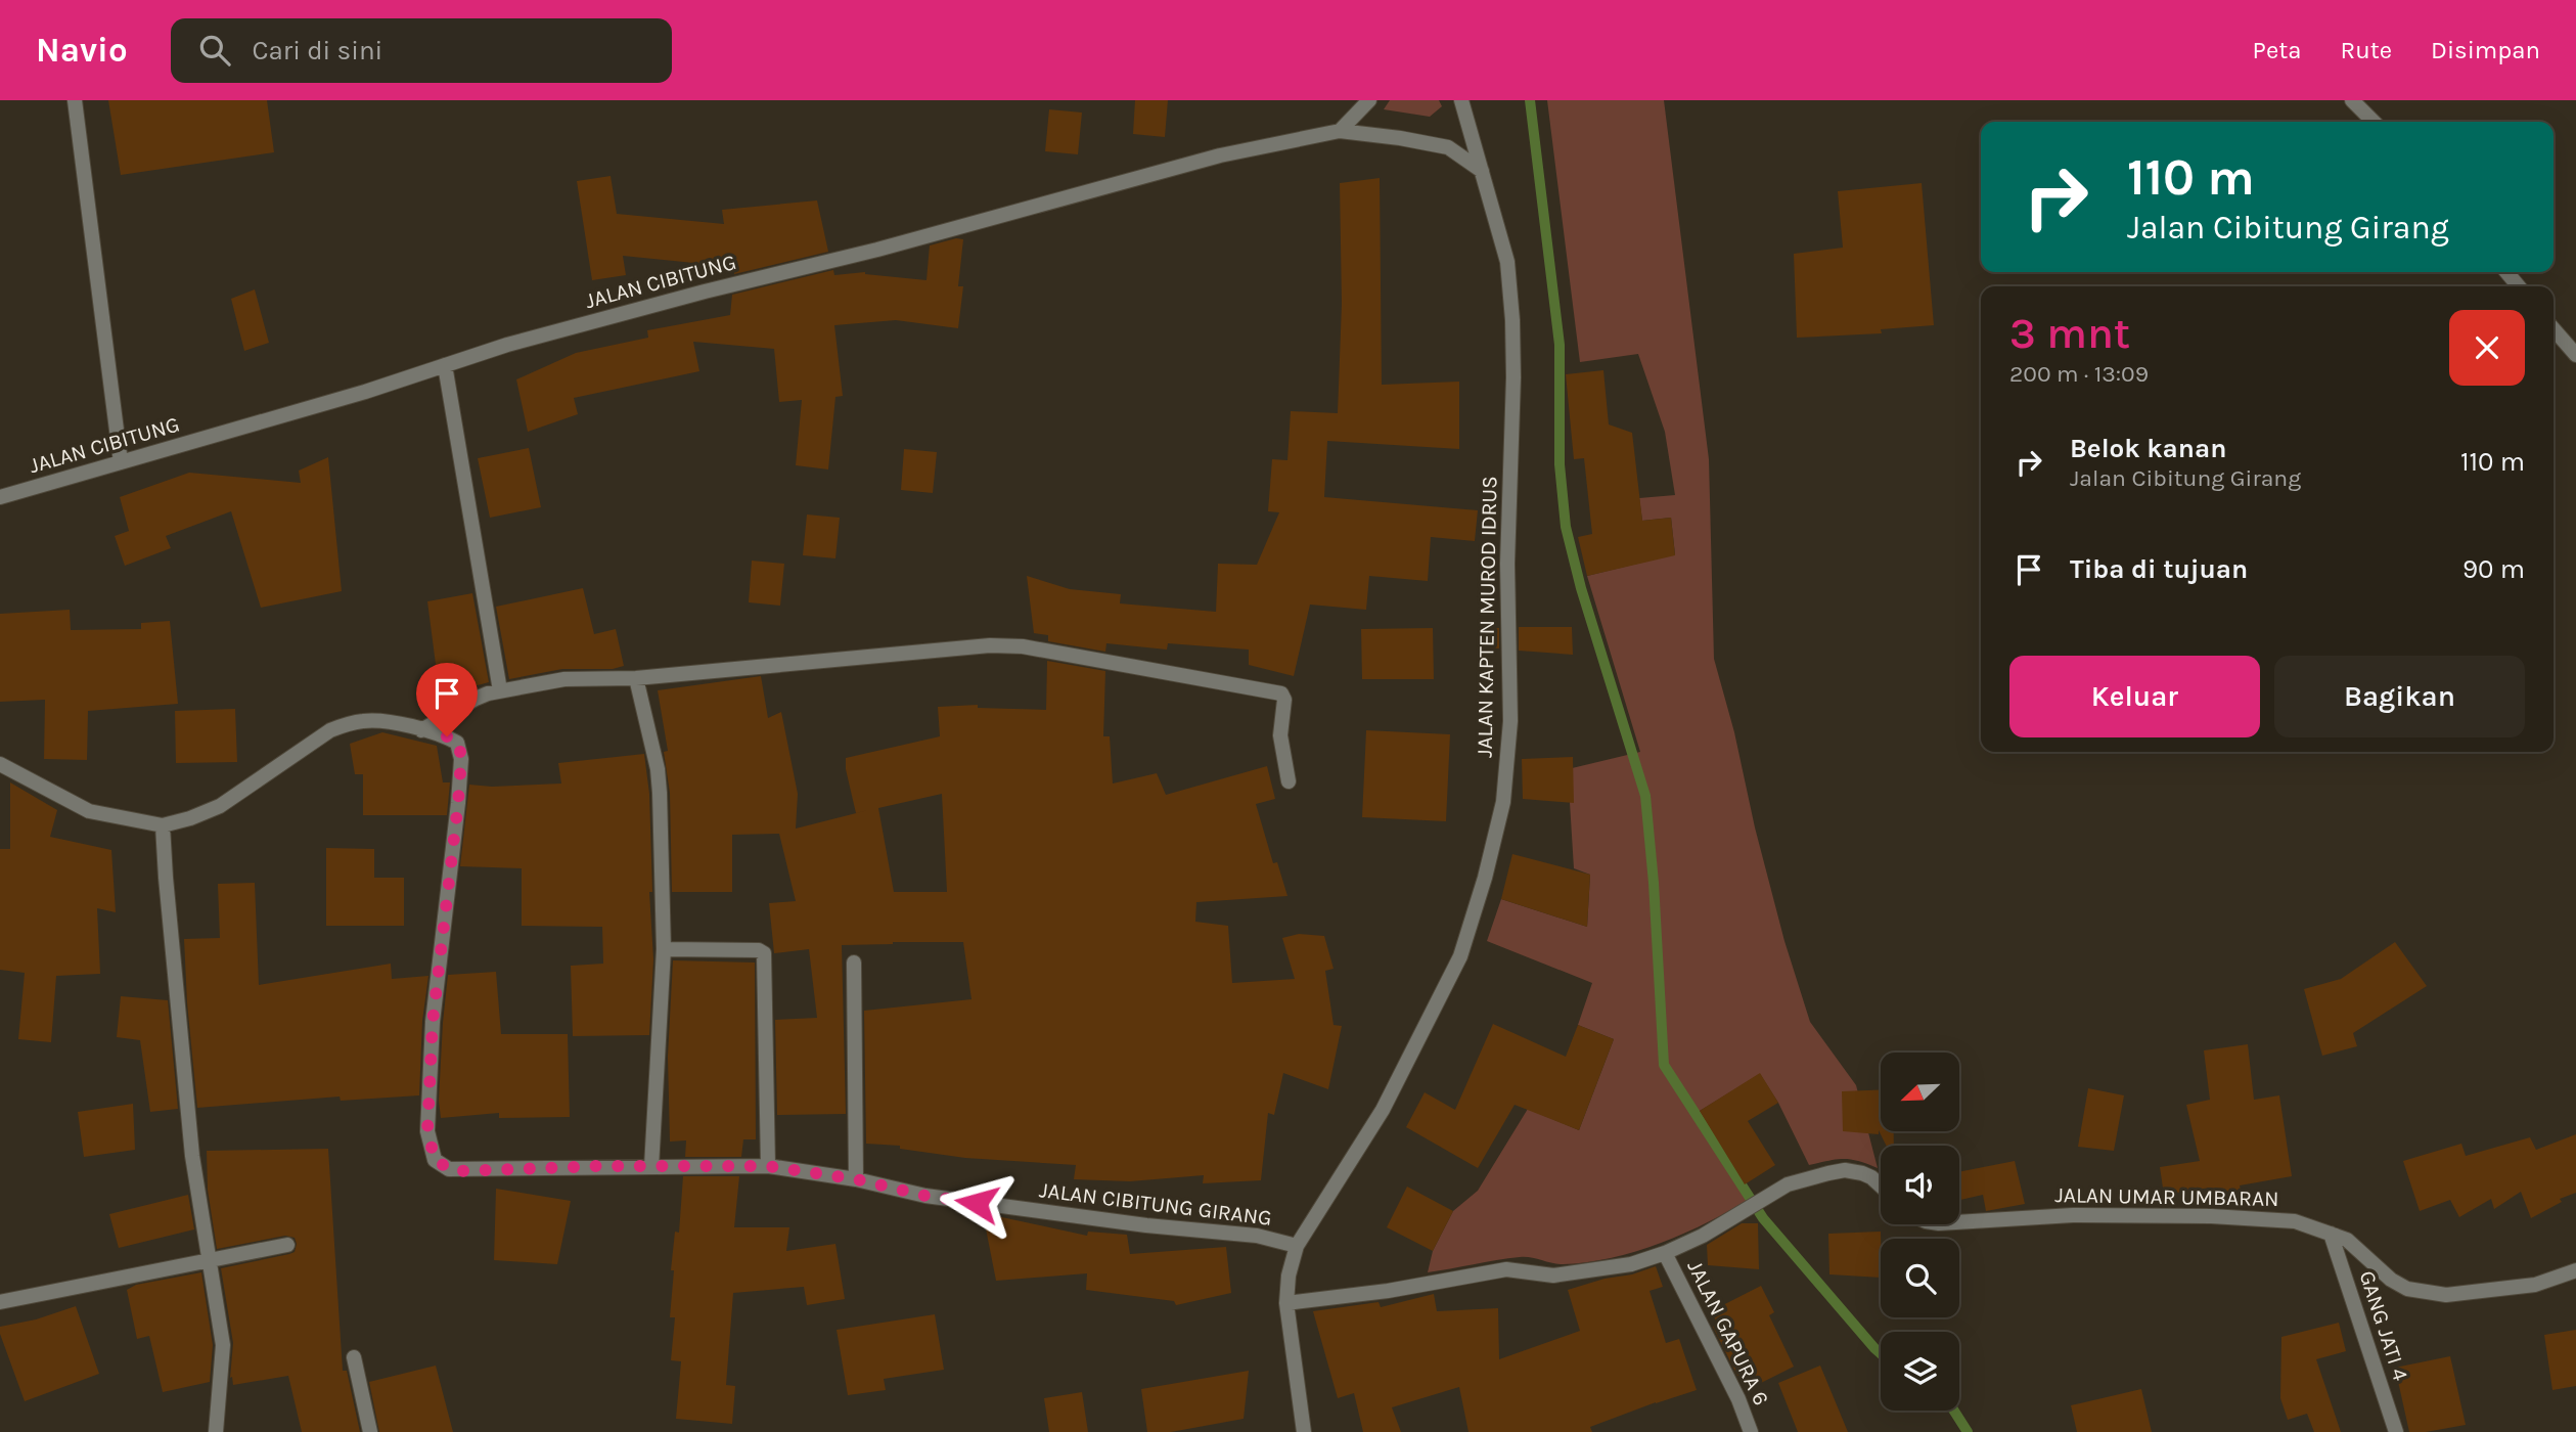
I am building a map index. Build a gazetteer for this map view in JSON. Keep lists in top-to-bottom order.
{
  "streets": {
    "street": [
      "JALAN CIBITUNG",
      "JALAN KAPTEN MUROD IDRUS",
      "JALAN UMAR UMBARAN",
      "JALAN CIBITUNG GIRANG",
      "GANG JATI 4",
      "JALAN GAPURA 6"
    ]
  },
  "crossings": [
    ["JALAN CIBITUNG", "JALAN KAPTEN MUROD IDRUS"],
    ["JALAN KAPTEN MUROD IDRUS", "JALAN CIBITUNG GIRANG"],
    ["JALAN UMAR UMBARAN", "GANG JATI 4"]
  ],
  "north": "bottom left",
  "page": {
    "header": "Navio",
    "search": "Cari di sini",
    "nav": ["Peta", "Rute", "Disimpan"],
    "turn": ["110 m", "Jalan Cibitung Girang"],
    "heading": ["3 mnt", "200 m · 13:09"],
    "list": [
      {
        "name": "Belok kanan",
        "note": "Jalan Cibitung Girang",
        "value": "110 m"
      },
      {
        "name": "Tiba di tujuan",
        "value": "90 m"
      }
    ],
    "buttons": ["Keluar", "Bagikan"]
  }
}
